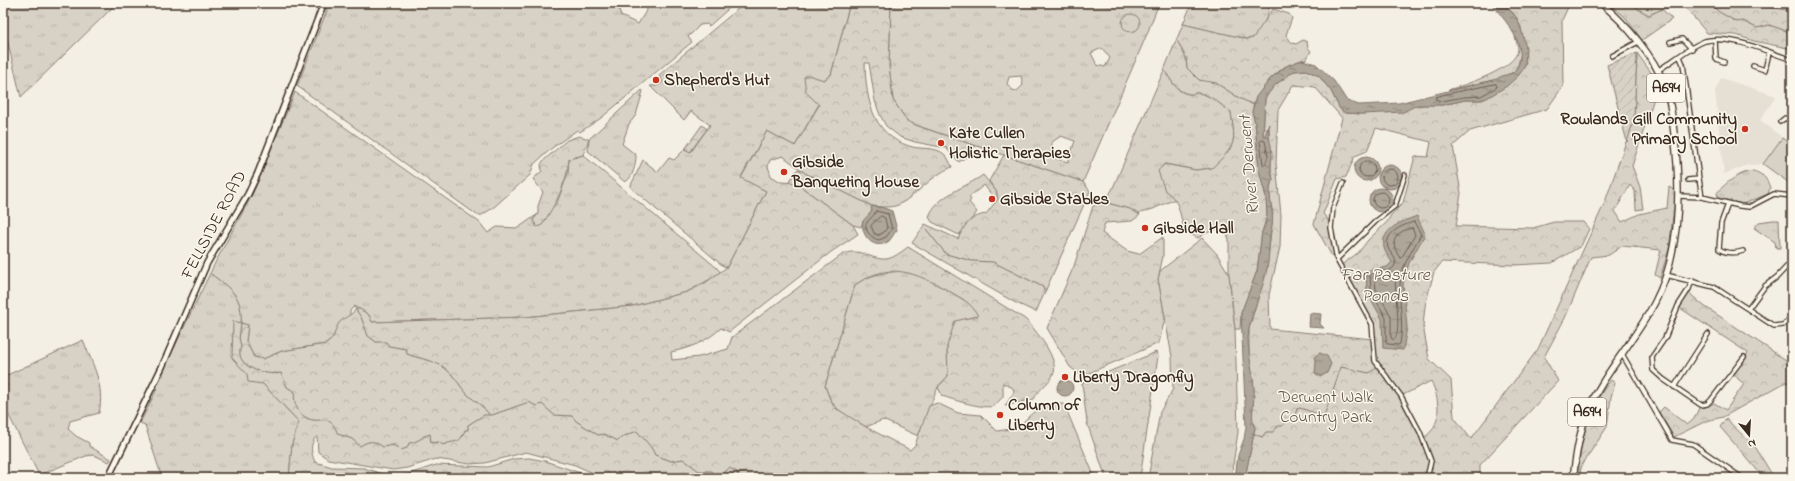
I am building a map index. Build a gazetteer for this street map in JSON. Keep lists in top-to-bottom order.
{
  "streets": {
    "main road": ["A694"],
    "street": ["FELLSIDE ROAD"]
  },
  "water": ["River Derwent", "Far Pasture Ponds"],
  "parks": ["Derwent Walk Country Park"],
  "places": [
    "Shepherd's Hut",
    "Rowlands Gill Community Primary School",
    "Kate Cullen Holistic Therapies",
    "Gibside Banqueting House",
    "Gibside Stables",
    "Gibside Hall",
    "Liberty Dragonfly",
    "Column of Liberty"
  ],
  "north": "bottom"
}
